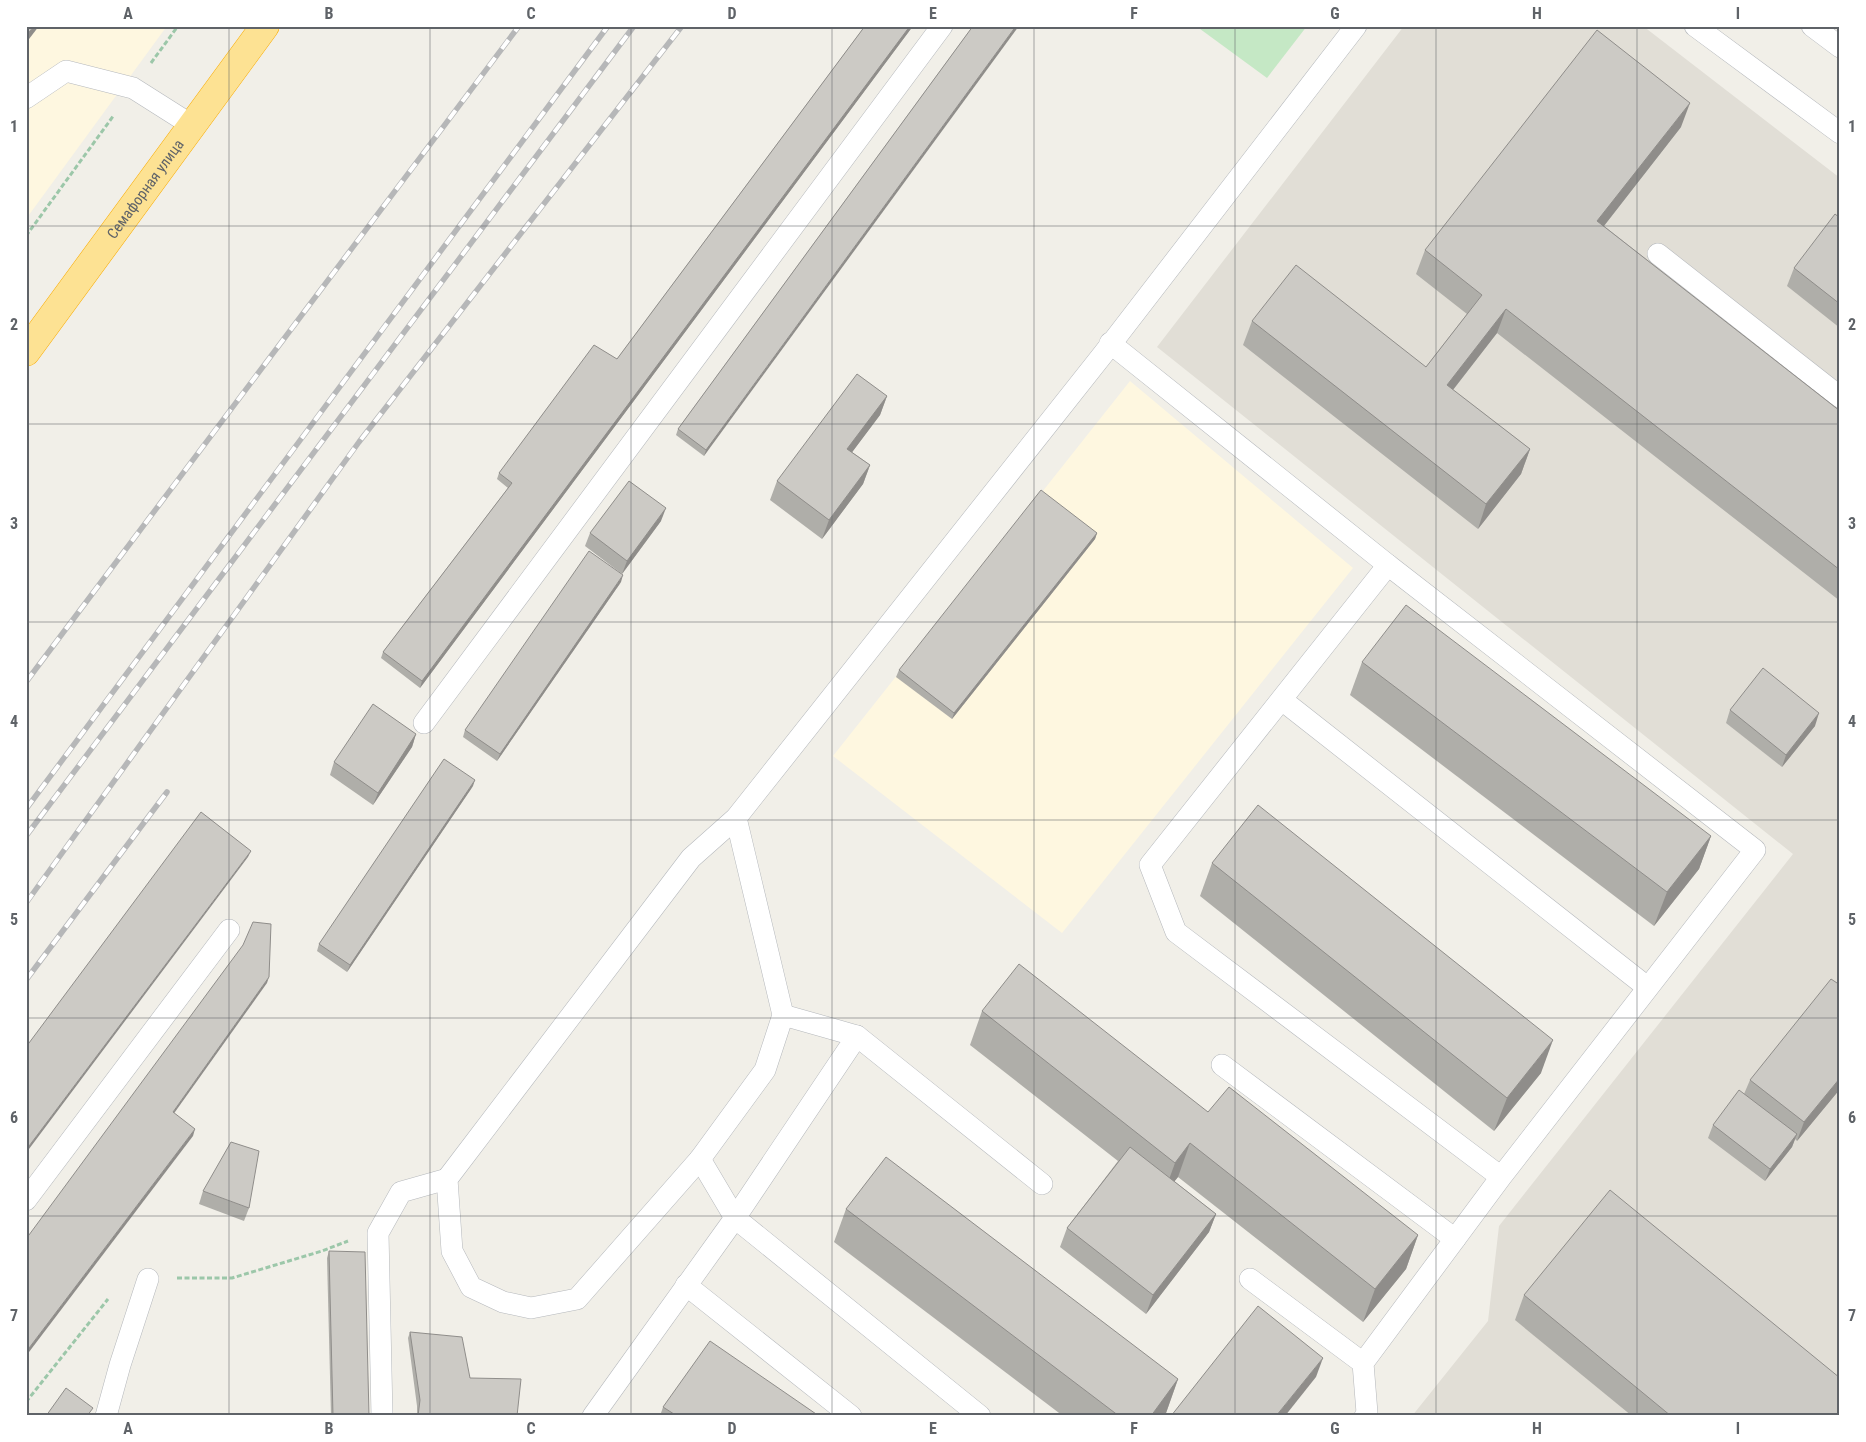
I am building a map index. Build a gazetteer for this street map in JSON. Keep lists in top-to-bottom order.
{
  "streets": {
    "highway": ["Семафорная улица"]
  },
  "grid": {
    "columns": [
      "A",
      "B",
      "C",
      "D",
      "E",
      "F",
      "G",
      "H",
      "I"
    ],
    "rows": [
      "1",
      "2",
      "3",
      "4",
      "5",
      "6",
      "7"
    ]
  }
}
